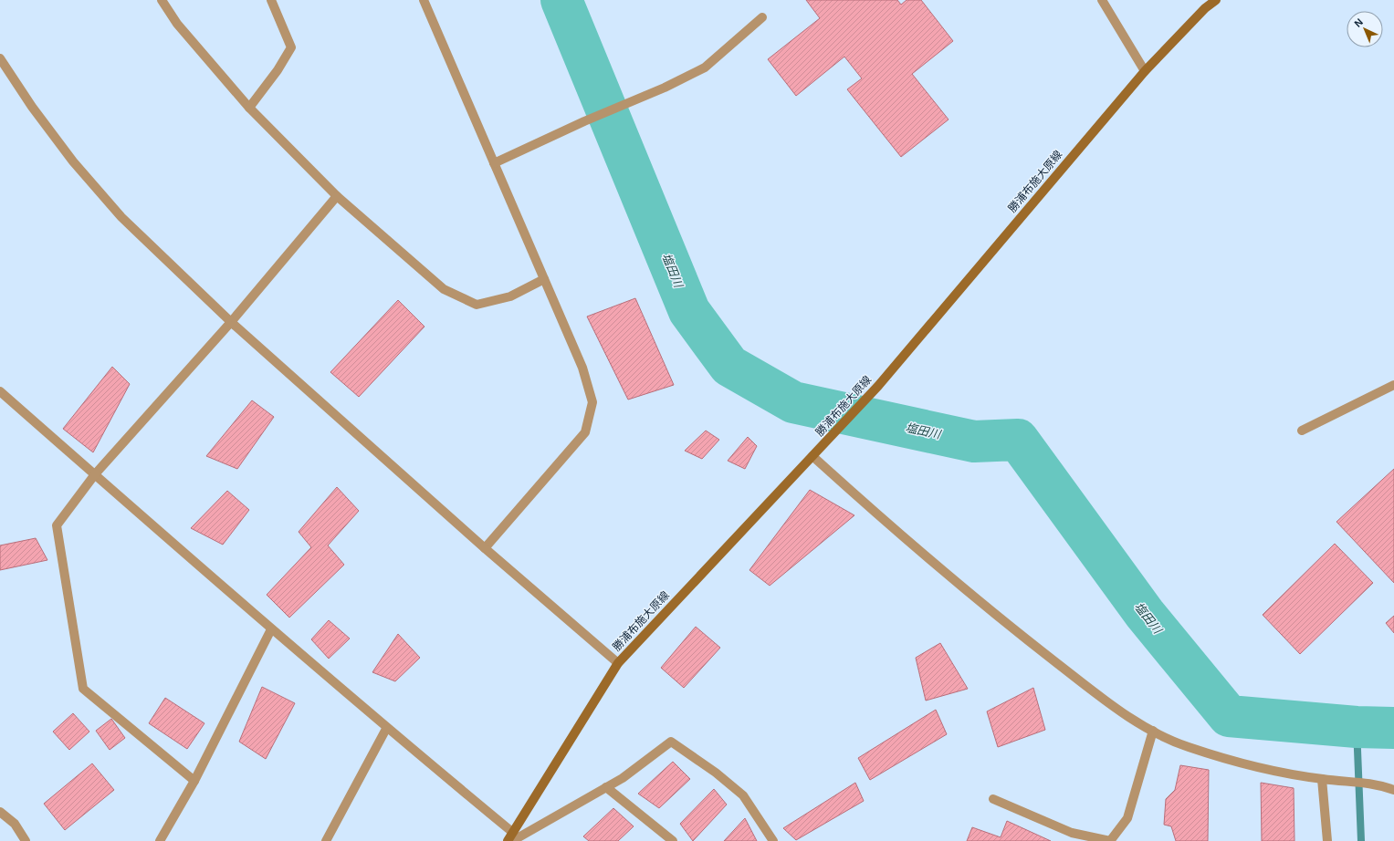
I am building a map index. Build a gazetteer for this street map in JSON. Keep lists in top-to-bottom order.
{
  "streets": {
    "main road": ["勝浦布施大原線"]
  },
  "water": ["塩田川"],
  "north": "top left"
}
